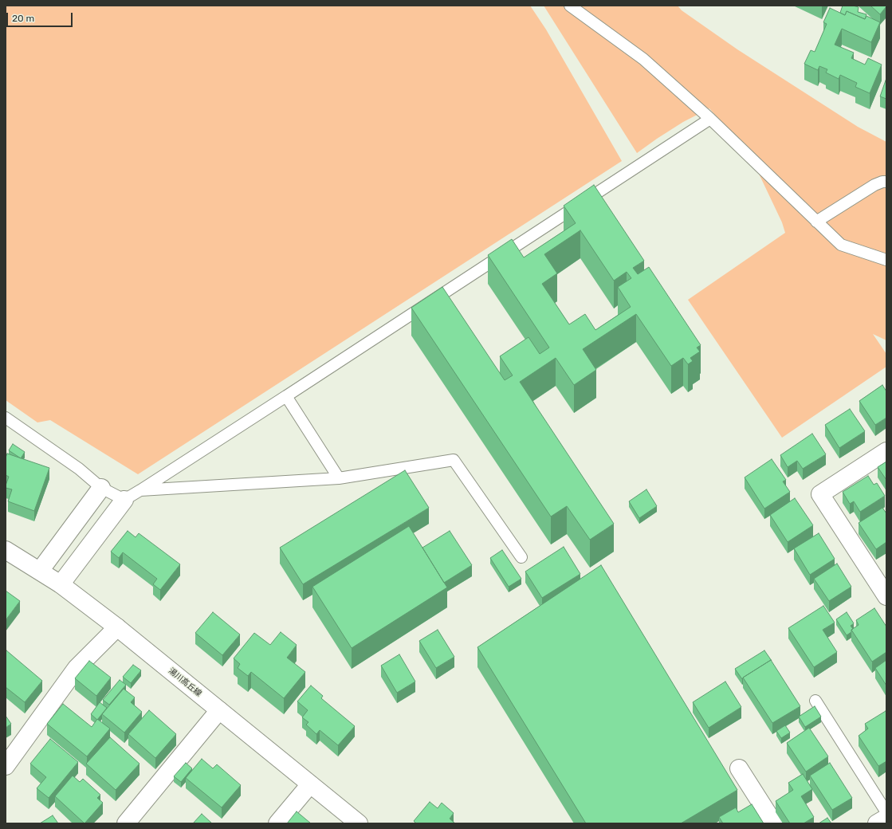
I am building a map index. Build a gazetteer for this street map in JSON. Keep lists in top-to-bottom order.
{
  "streets": {
    "street": ["湯川高丘線"]
  },
  "scale_bar": "20 m"
}
